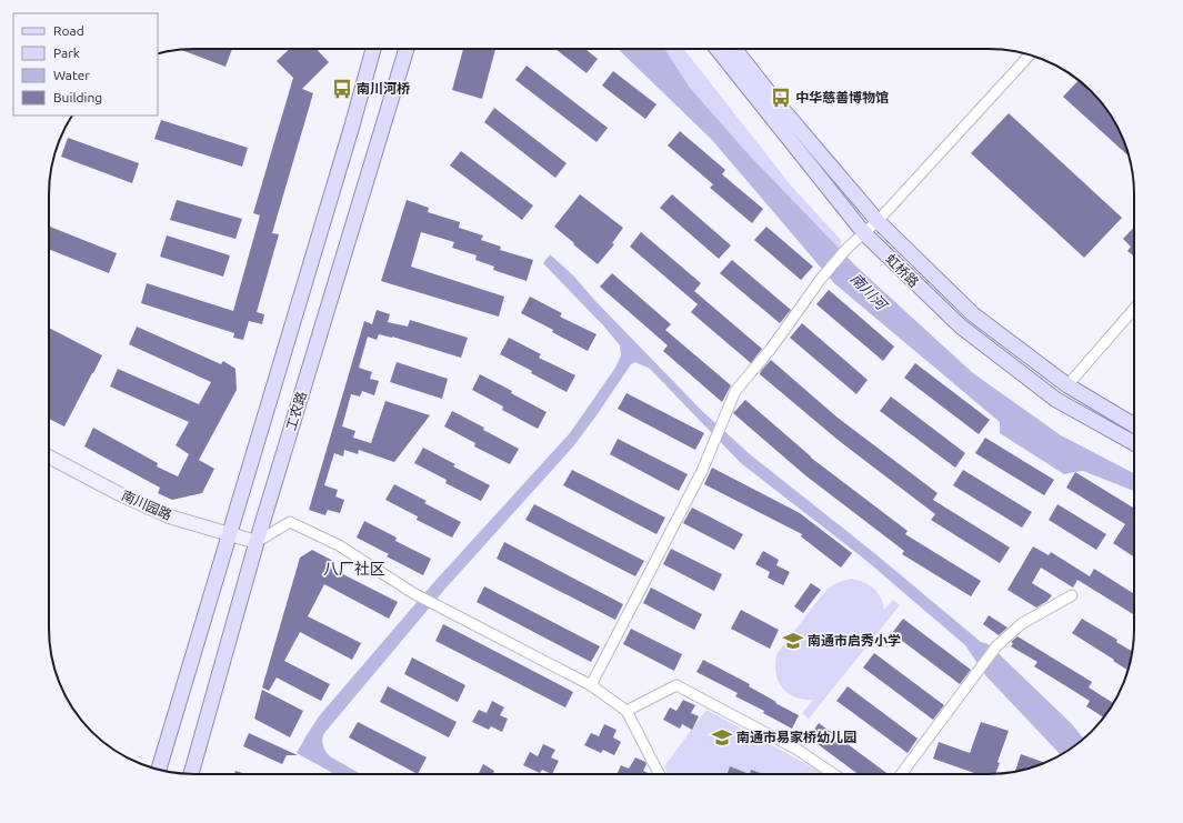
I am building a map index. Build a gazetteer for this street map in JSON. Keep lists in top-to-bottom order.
{
  "streets": {
    "main road": ["虹桥路", "工农路"],
    "street": ["南川园路"]
  },
  "crossings": [
    ["工农路", "南川园路"]
  ],
  "districts": ["八厂社区"],
  "water": ["南川河"],
  "places": {
    "bus stop": ["南川河桥", "中华慈善博物馆"],
    "school or university": ["南通市启秀小学", "南通市易家桥幼儿园"]
  },
  "legend": [
    "Road",
    "Park",
    "Water",
    "Building"
  ]
}
